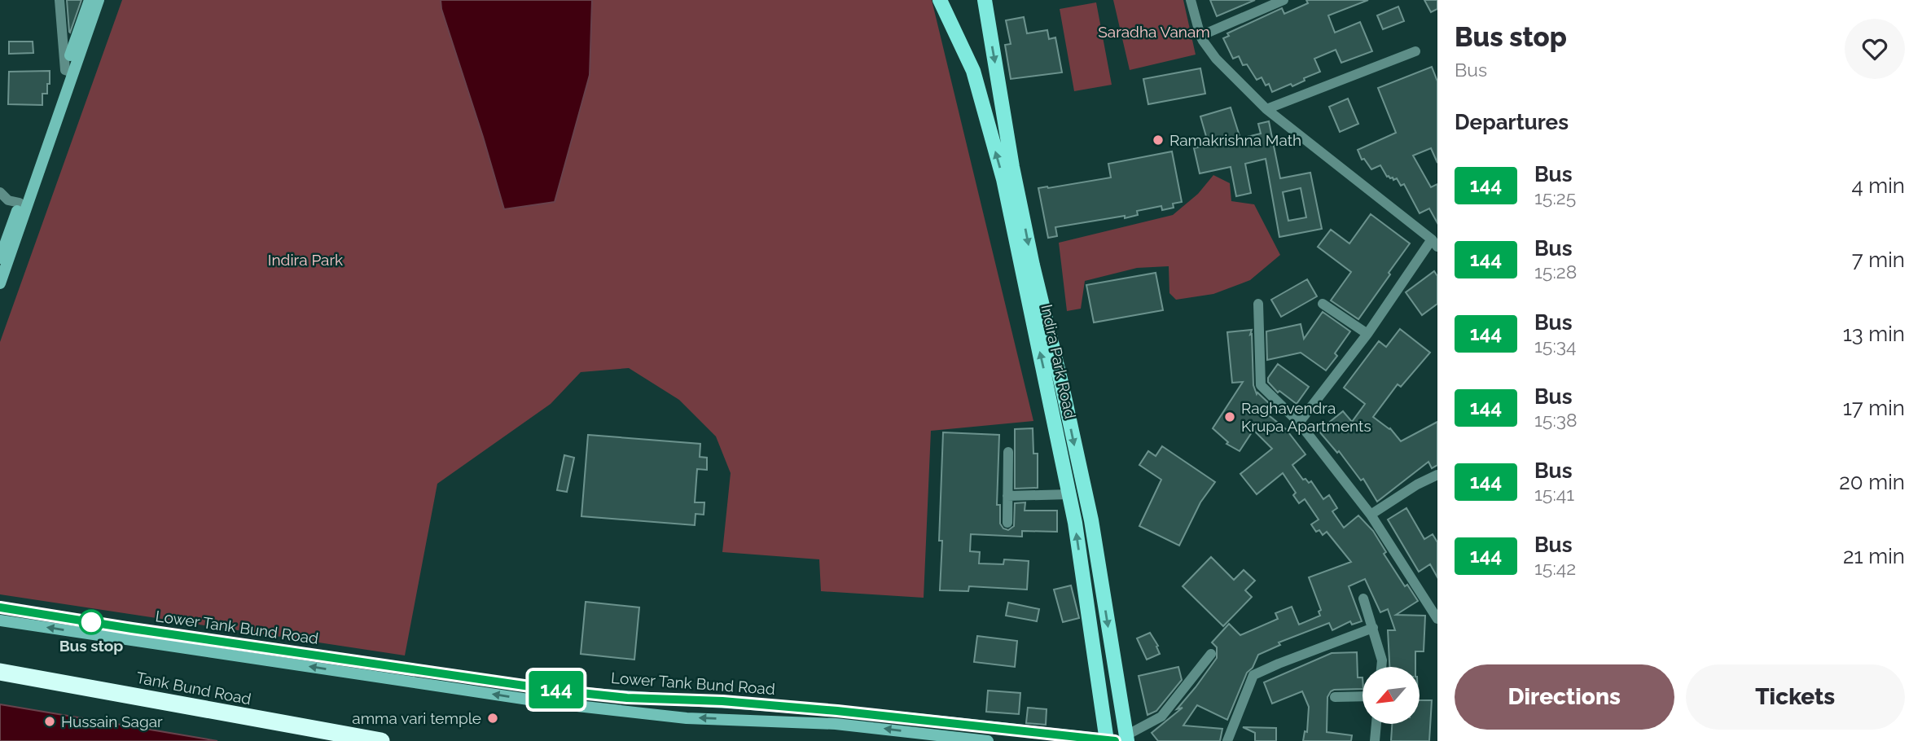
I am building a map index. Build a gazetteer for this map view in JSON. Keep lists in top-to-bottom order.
{
  "streets": {
    "highway": ["Tank Bund Road"],
    "main road": ["Indira Park Road", "Lower Tank Bund Road"]
  },
  "crossings": [
    ["Indira Park Road", "Lower Tank Bund Road"]
  ],
  "parks": ["Saradha Vanam", "Indira Park"],
  "places": [
    "Ramakrishna Math",
    "Raghavendra Krupa Apartments",
    "Bus stop",
    "amma vari temple",
    "Hussain Sagar"
  ],
  "lines": ["bus line 144"],
  "north": "bottom left",
  "page": {
    "on_map": "144",
    "heading": [
      ["Bus stop", "Bus"],
      "Departures"
    ],
    "list": [
      {
        "mark": "144",
        "name": "Bus",
        "note": "15:25",
        "value": "4 min"
      },
      {
        "mark": "144",
        "name": "Bus",
        "note": "15:28",
        "value": "7 min"
      },
      {
        "mark": "144",
        "name": "Bus",
        "note": "15:34",
        "value": "13 min"
      },
      {
        "mark": "144",
        "name": "Bus",
        "note": "15:38",
        "value": "17 min"
      },
      {
        "mark": "144",
        "name": "Bus",
        "note": "15:41",
        "value": "20 min"
      },
      {
        "mark": "144",
        "name": "Bus",
        "note": "15:42",
        "value": "21 min"
      }
    ],
    "buttons": ["Directions", "Tickets"]
  }
}
